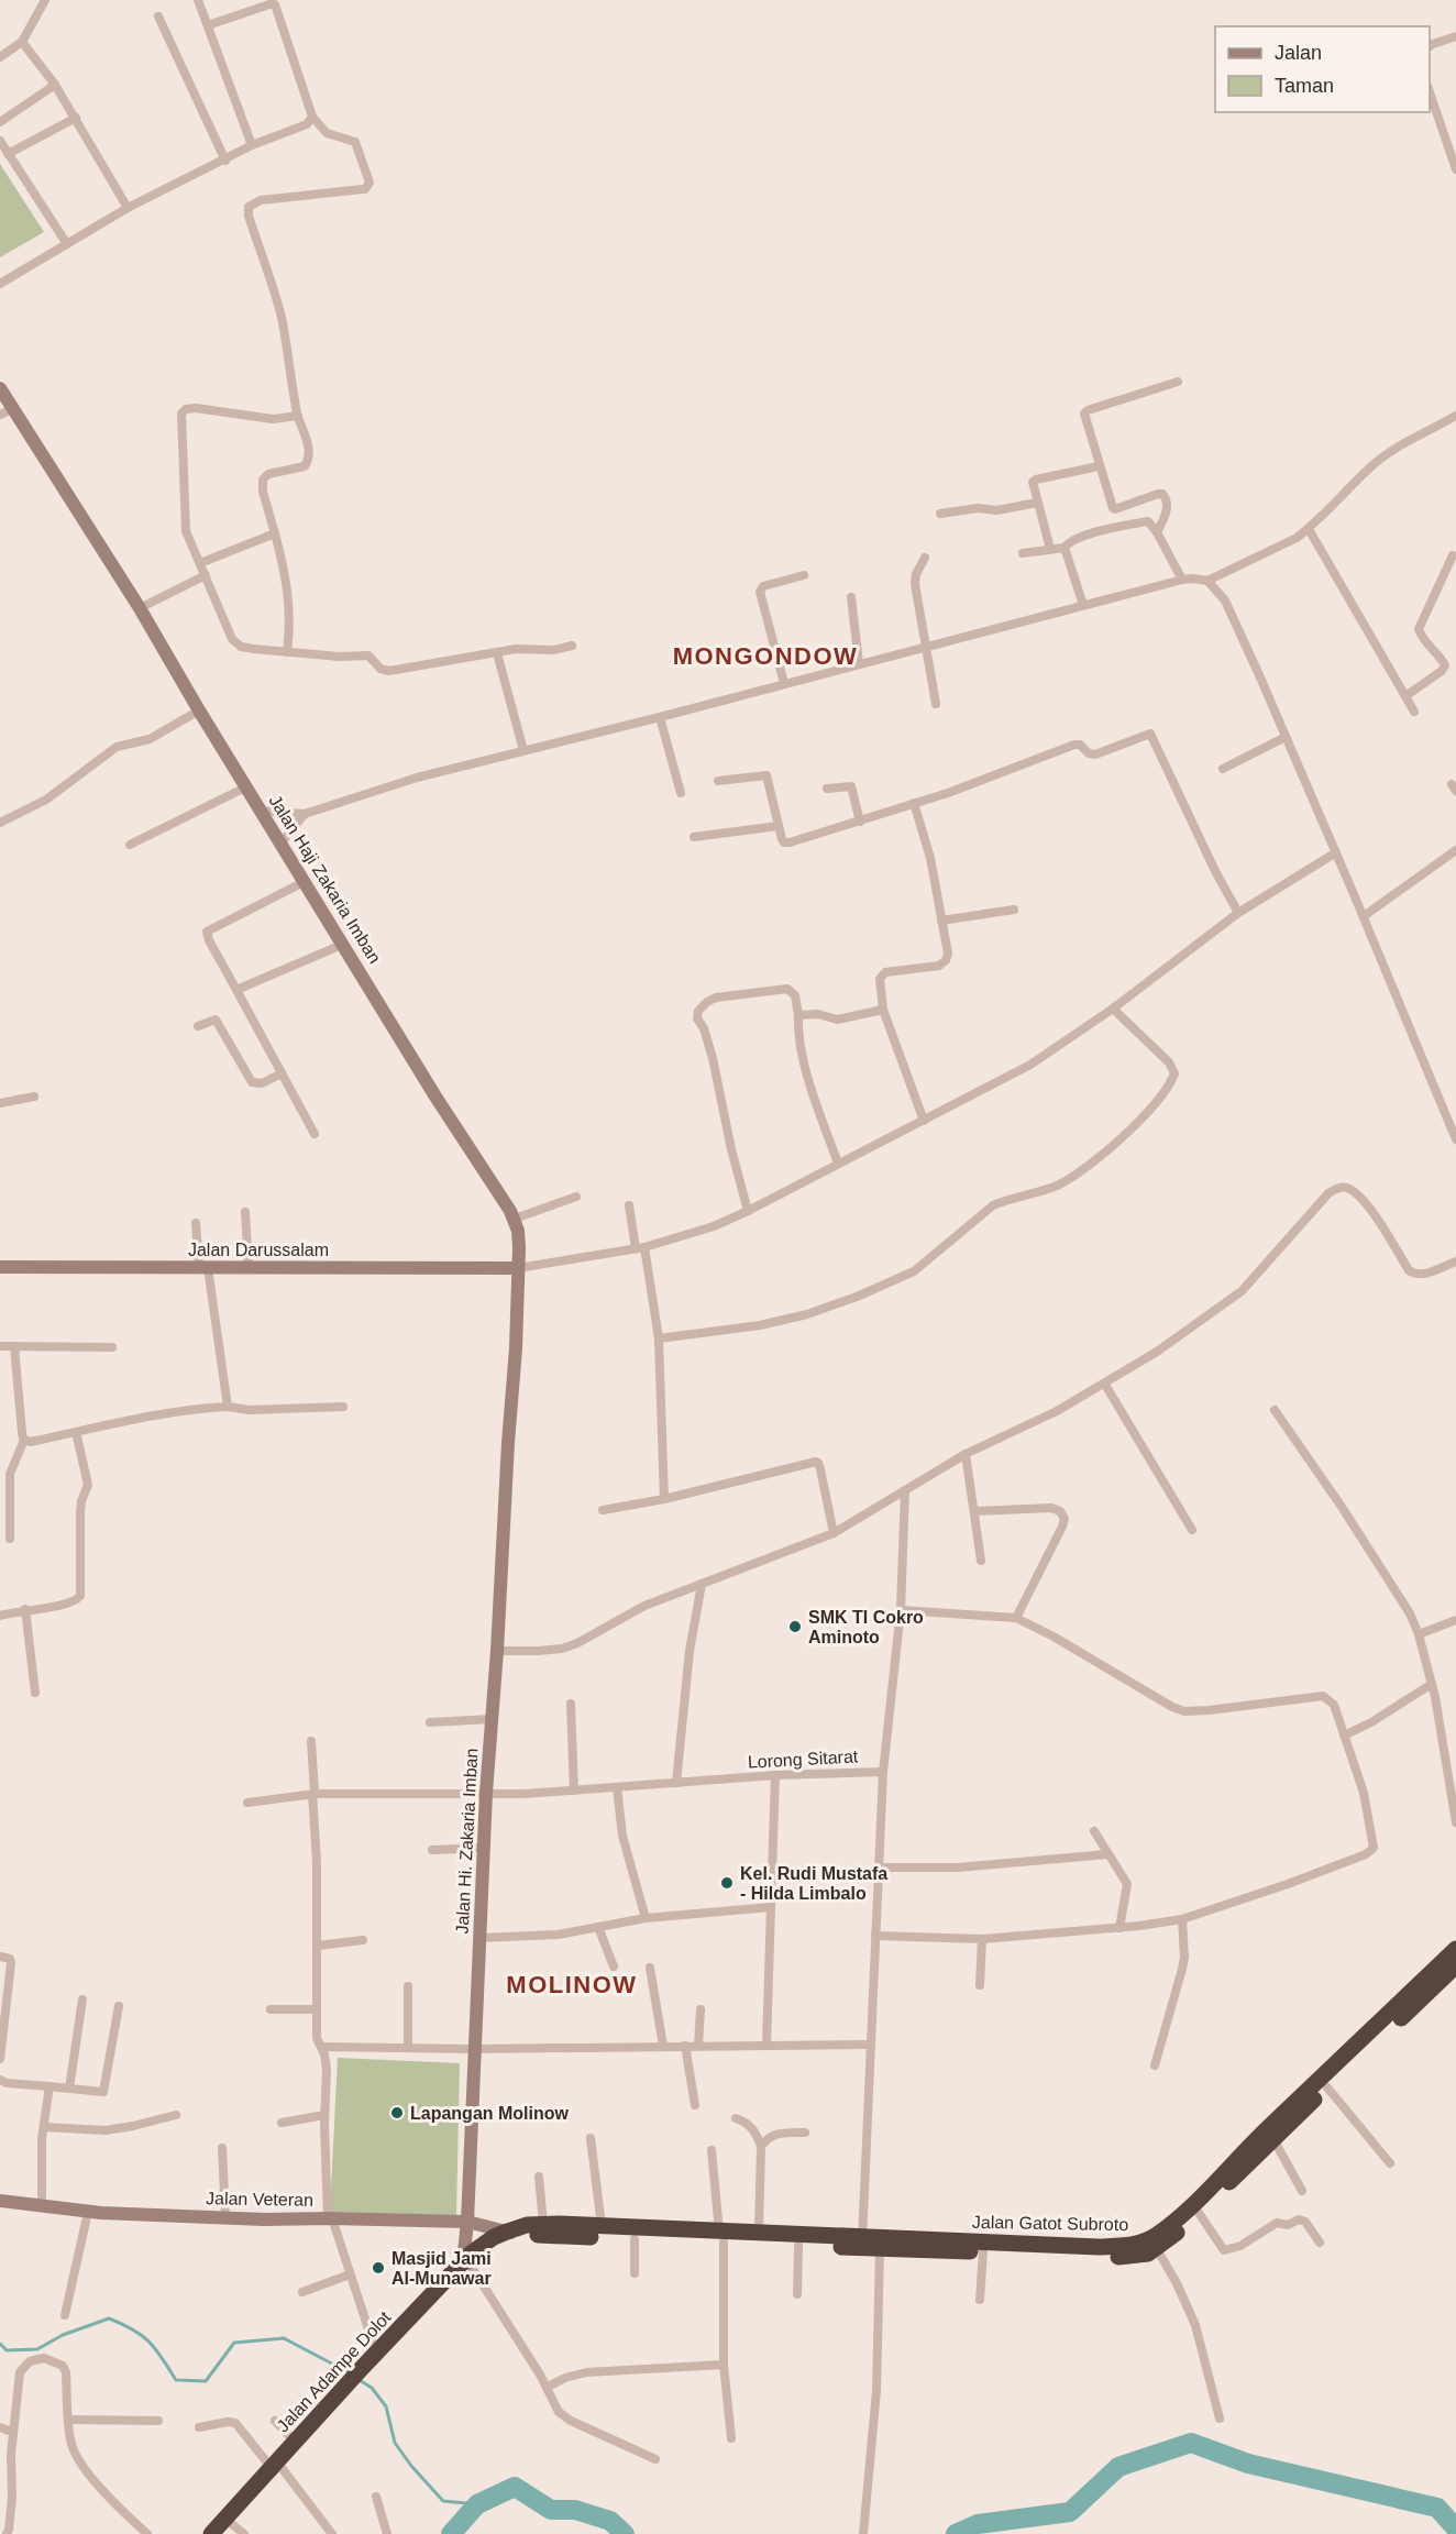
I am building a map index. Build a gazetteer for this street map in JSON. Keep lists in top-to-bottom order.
{
  "streets": {
    "highway": ["Jalan Gatot Subroto", "Jalan Adampe Dolot"],
    "main road": [
      "Jalan Haji Zakaria Imban",
      "Jalan Darussalam",
      "Jalan Hi. Zakaria Imban",
      "Jalan Veteran"
    ],
    "street": ["Lorong Sitarat"]
  },
  "crossings": [
    ["Jalan Haji Zakaria Imban", "Jalan Darussalam"],
    ["Jalan Haji Zakaria Imban", "Jalan Hi. Zakaria Imban"],
    ["Lorong Sitarat", "Jalan Hi. Zakaria Imban"],
    ["Lorong Sitarat", "Jalan Gatot Subroto"],
    ["Jalan Hi. Zakaria Imban", "Jalan Veteran"],
    ["Jalan Hi. Zakaria Imban", "Jalan Adampe Dolot"],
    ["Jalan Veteran", "Jalan Gatot Subroto"],
    ["Jalan Veteran", "Jalan Adampe Dolot"],
    ["Jalan Gatot Subroto", "Jalan Adampe Dolot"]
  ],
  "districts": ["MONGONDOW", "MOLINOW"],
  "places": [
    "SMK TI Cokro Aminoto",
    "Kel. Rudi Mustafa - Hilda Limbalo",
    "Lapangan Molinow",
    "Masjid Jami Al-Munawar"
  ],
  "legend": ["Jalan", "Taman"]
}
